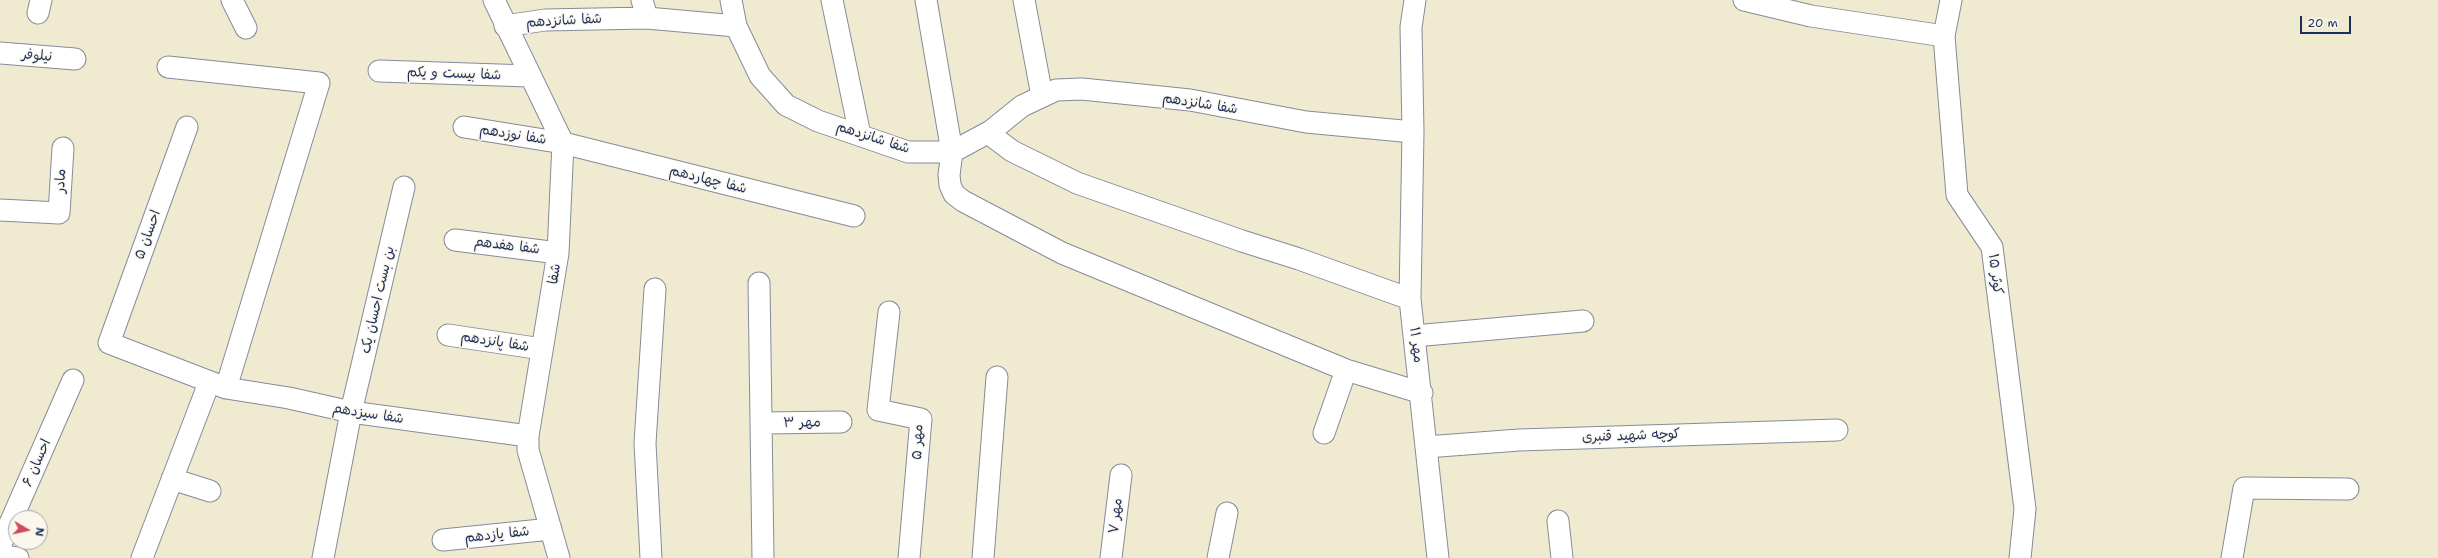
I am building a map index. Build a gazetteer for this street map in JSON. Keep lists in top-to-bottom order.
{
  "streets": {
    "street": [
      "شفا شانزدهم",
      "نیلوفر",
      "شفا بیست و یکم",
      "شفا نوزدهم",
      "شفا چهاردهم",
      "مادر",
      "احسان ۵",
      "شفا هفدهم",
      "شفا",
      "کوثر ۱۵",
      "بن بست احسان یک",
      "شفا پانزدهم",
      "مهر ۱۱",
      "شفا سیزدهم",
      "مهر ۳",
      "کوچه شهید قنبری",
      "مهر ۵",
      "احسان ۶",
      "مهر ۷",
      "شفا یازدهم"
    ]
  },
  "crossings": [
    ["شفا شانزدهم", "شفا"],
    ["شفا شانزدهم", "مهر ۱۱"],
    ["شفا بیست و یکم", "شفا"],
    ["شفا نوزدهم", "شفا چهاردهم"],
    ["شفا نوزدهم", "شفا"],
    ["شفا چهاردهم", "شفا"],
    ["احسان ۵", "شفا سیزدهم"],
    ["شفا هفدهم", "شفا"],
    ["شفا", "شفا پانزدهم"],
    ["شفا", "شفا سیزدهم"],
    ["شفا", "شفا یازدهم"],
    ["بن بست احسان یک", "شفا سیزدهم"],
    ["مهر ۱۱", "کوچه شهید قنبری"]
  ],
  "scale_bar": "20 m",
  "north": "right"
}
